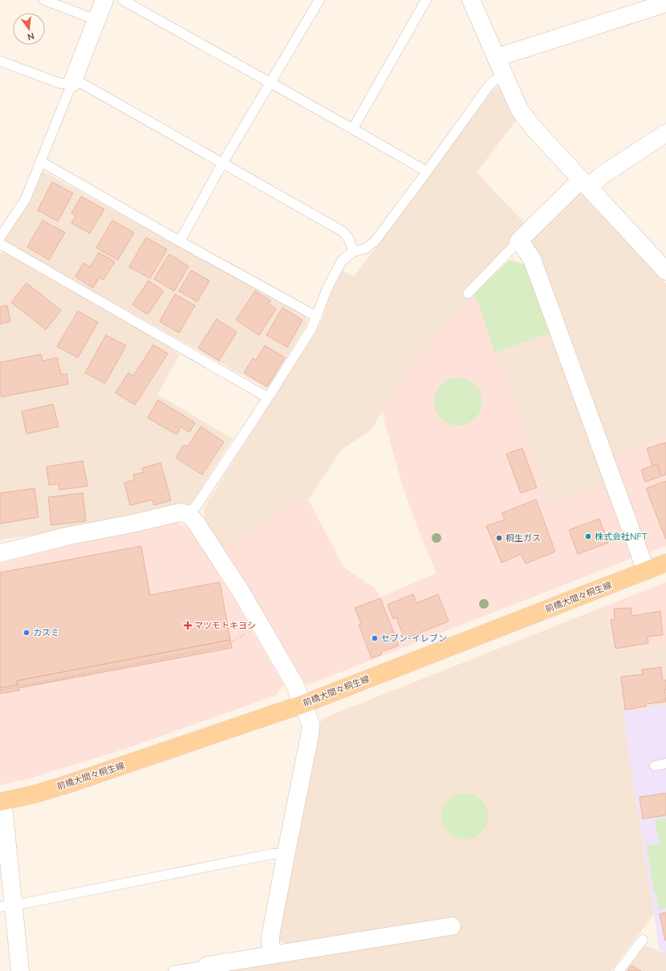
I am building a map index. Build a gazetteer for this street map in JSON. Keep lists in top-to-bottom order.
{
  "streets": {
    "main road": ["前橋大間々桐生線"]
  },
  "places": {
    "other": [
      "株式会社NFT",
      "桐生ガス",
      "カスミ",
      "セブン-イレブン"
    ],
    "health": ["マツモトキヨシ"]
  },
  "north": "bottom"
}
